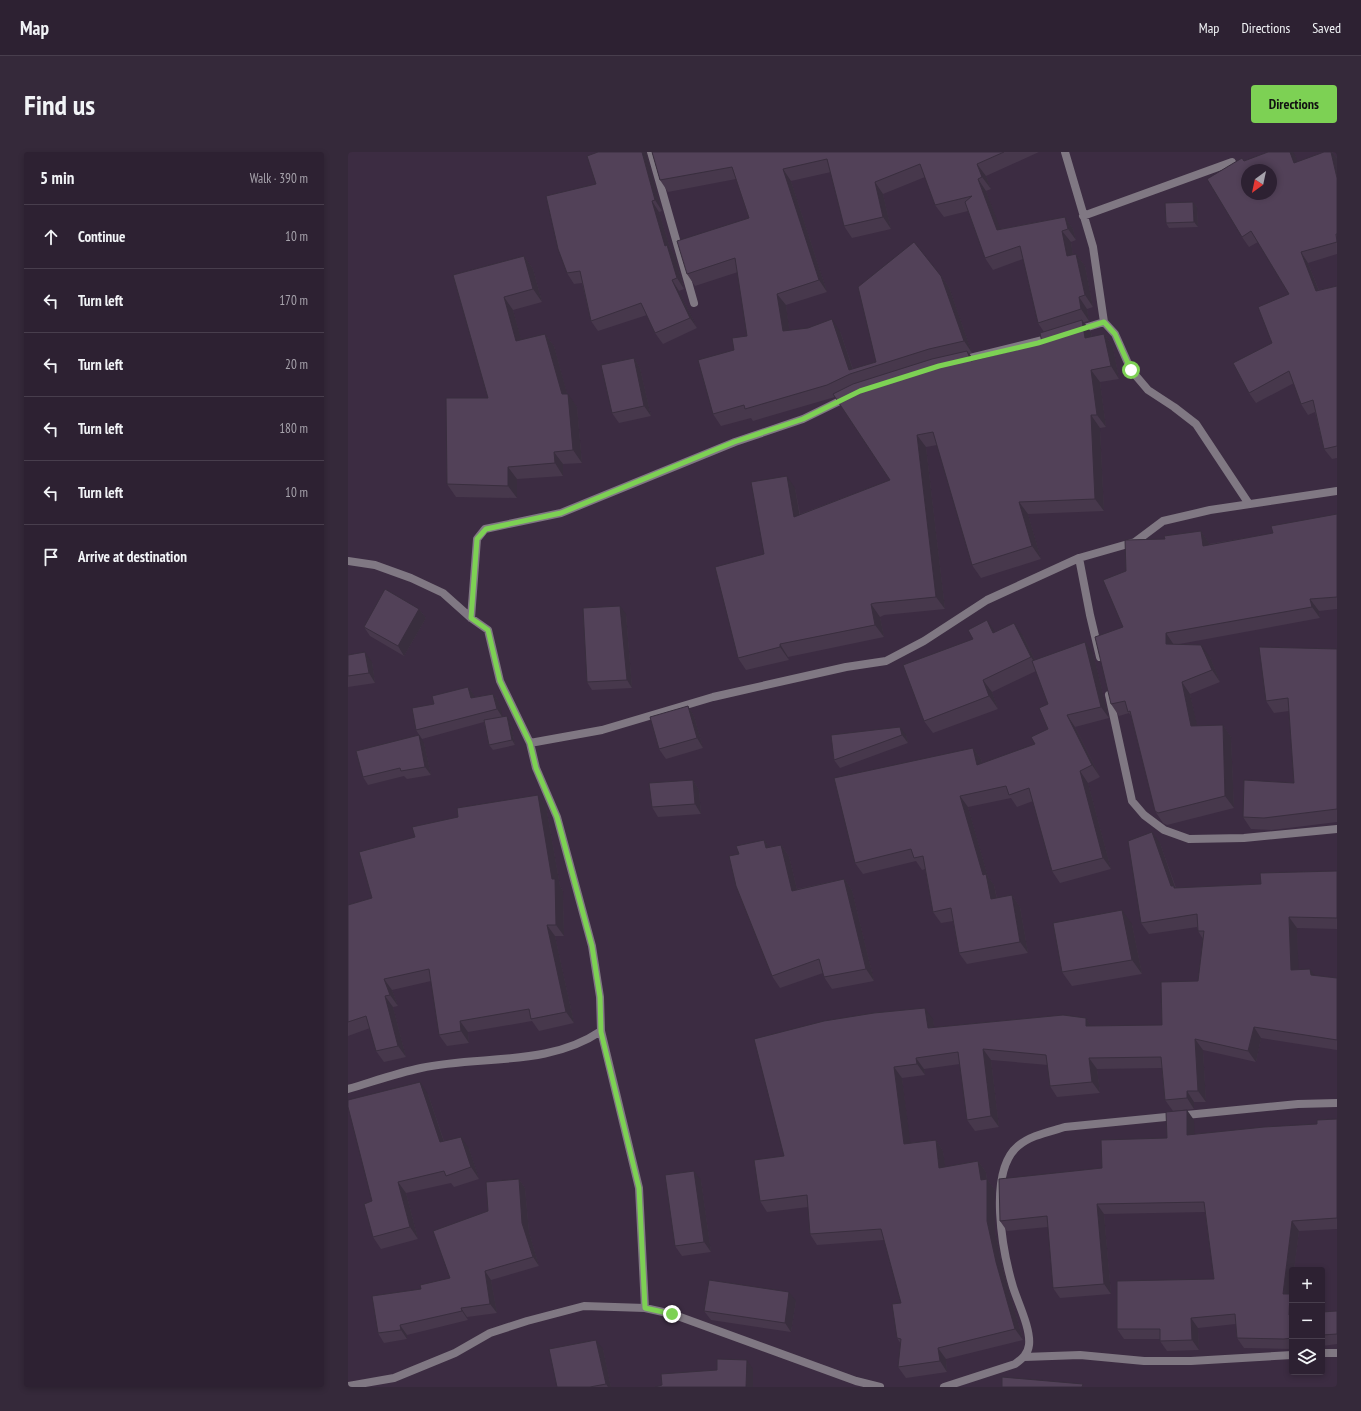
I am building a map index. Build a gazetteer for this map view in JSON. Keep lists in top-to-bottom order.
{
  "north": "bottom left",
  "page": {
    "header": "Map",
    "nav": ["Map", "Directions", "Saved"],
    "buttons": "Directions",
    "title": "Find us",
    "heading": ["5 min", "Walk · 390 m"],
    "list": [
      ["Continue", "10 m"],
      ["Turn left", "170 m"],
      ["Turn left", "20 m"],
      ["Turn left", "180 m"],
      ["Turn left", "10 m"],
      "Arrive at destination"
    ],
    "map_buttons": ["+", "−"]
  }
}
